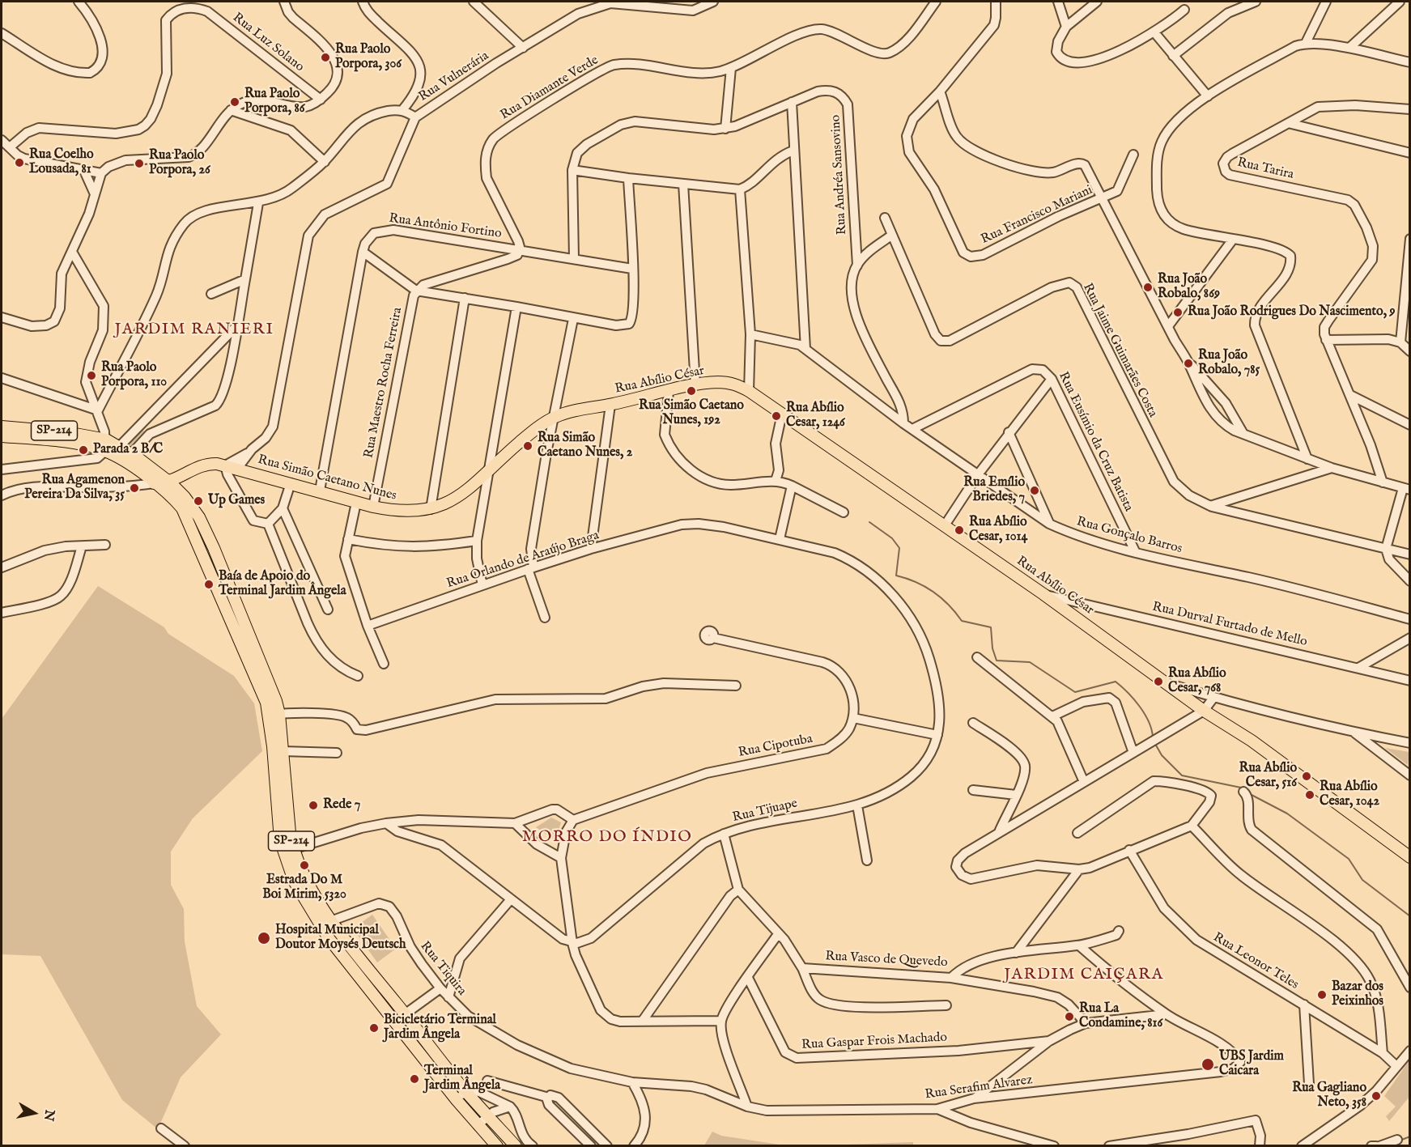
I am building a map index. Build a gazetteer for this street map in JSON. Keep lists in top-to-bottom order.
{
  "streets": {
    "main road": ["Rua Abílio César", "SP-214", "Rua Simão Caetano Nunes"],
    "street": [
      "Rua Luz Solano",
      "Rua Vulnerária",
      "Rua Diamante Verde",
      "Rua Tarira",
      "Rua Andréa Sansovino",
      "Rua Francisco Mariani",
      "Rua Antônio Fortino",
      "Rua Jaime Guimarães Costa",
      "Rua Maestro Rocha Ferreira",
      "Rua Eusímio da Cruz Batista",
      "Rua Gonçalo Barros",
      "Rua Orlando de Araújo Braga",
      "Rua Durval Furtado de Mello",
      "Rua Cipotuba",
      "Rua Tijuape",
      "Rua Vasco de Quevedo",
      "Rua Leonor Teles",
      "Rua Tiquira",
      "Rua Gaspar Frois Machado",
      "Rua Serafim Alvarez"
    ]
  },
  "crossings": [
    ["Rua Vulnerária", "Rua Simão Caetano Nunes"],
    ["Rua Diamante Verde", "Rua Antônio Fortino"],
    ["Rua Andréa Sansovino", "Rua Antônio Fortino"],
    ["Rua Antônio Fortino", "Rua Simão Caetano Nunes"],
    ["Rua Abílio César", "Rua Simão Caetano Nunes"],
    ["Rua Abílio César", "Rua Durval Furtado de Mello"],
    ["Rua Maestro Rocha Ferreira", "Rua Simão Caetano Nunes"],
    ["SP-214", "Rua Simão Caetano Nunes"],
    ["SP-214", "Rua Tiquira"],
    ["Rua Eusímio da Cruz Batista", "Rua Gonçalo Barros"],
    ["Rua Orlando de Araújo Braga", "Rua Tijuape"],
    ["Rua Tiquira", "Rua Serafim Alvarez"]
  ],
  "districts": ["JARDIM RANIERI", "MORRO DO ÍNDIO", "JARDIM CAIÇARA"],
  "places": [
    "Rua Paolo Porpora, 306",
    "Rua Paolo Porpora, 86",
    "Rua Coelho Lousada, 81",
    "Rua Paolo Porpora, 26",
    "Rua João Robalo, 869",
    "Rua João Rodrigues Do Nascimento, 9",
    "Rua João Robalo, 785",
    "Rua Paolo Porpora, 110",
    "Rua Simão Caetano Nunes, 192",
    "Rua Abílio Cesar, 1246",
    "Rua Simão Caetano Nunes, 2",
    "Parada 2 B/C",
    "Rua Agamenon Pereira Da Silva, 35",
    "Rua Emílio Briedes, 7",
    "Up Games",
    "Rua Abílio Cesar, 1014",
    "Baía de Apoio do Terminal Jardim Ângela",
    "Rua Abílio Cesar, 768",
    "Rua Abílio Cesar, 516",
    "Rua Abílio Cesar, 1042",
    "Rede 7",
    "Estrada Do M Boi Mirim, 5320",
    "Hospital Municipal Doutor Moysés Deutsch",
    "Bazar dos Peixinhos",
    "Rua La Condamine, 816",
    "Bicicletário Terminal Jardim Ângela",
    "UBS Jardim Caicara",
    "Terminal Jardim Ângela",
    "Rua Gagliano Neto, 358"
  ],
  "north": "right"
}
